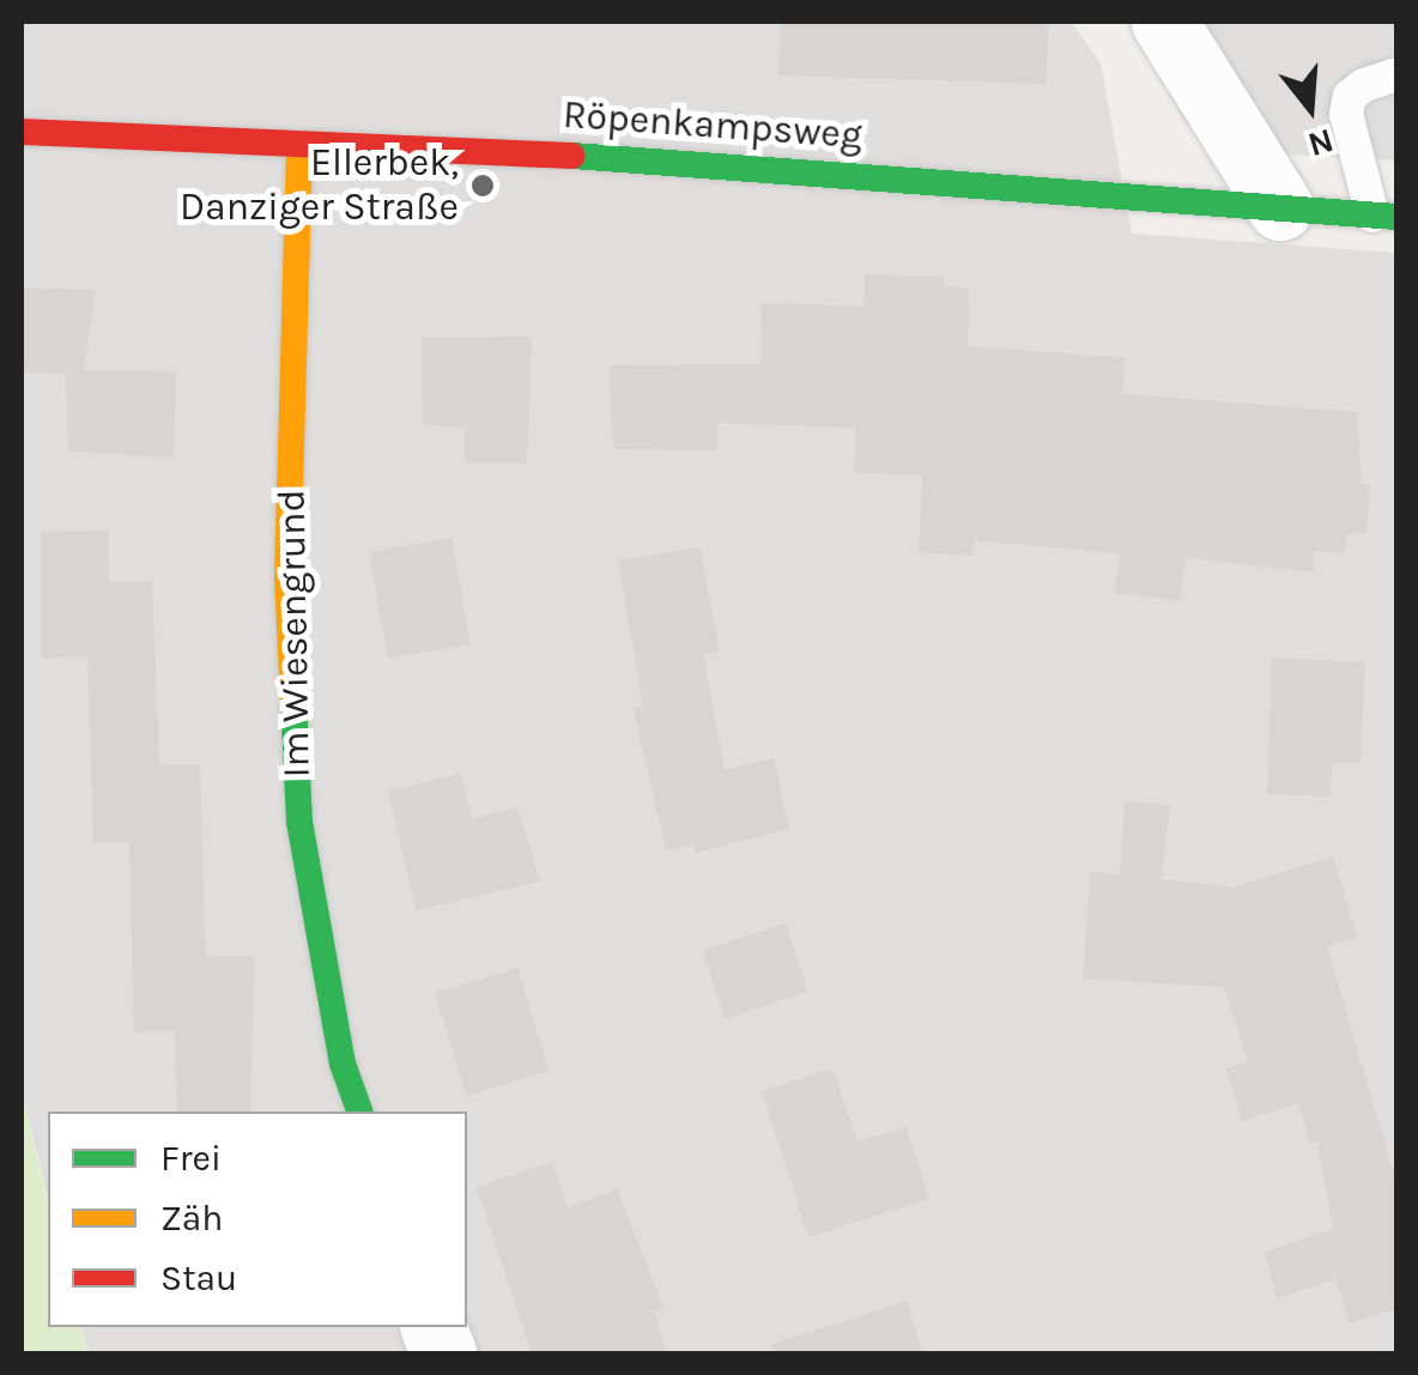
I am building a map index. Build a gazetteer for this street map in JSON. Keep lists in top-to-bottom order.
{
  "streets": {
    "street": ["Röpenkampsweg", "Im Wiesengrund"]
  },
  "crossings": [
    ["Röpenkampsweg", "Im Wiesengrund"]
  ],
  "places": ["Ellerbek, Danziger Straße"],
  "legend": ["Frei", "Zäh", "Stau"],
  "north": "bottom"
}
